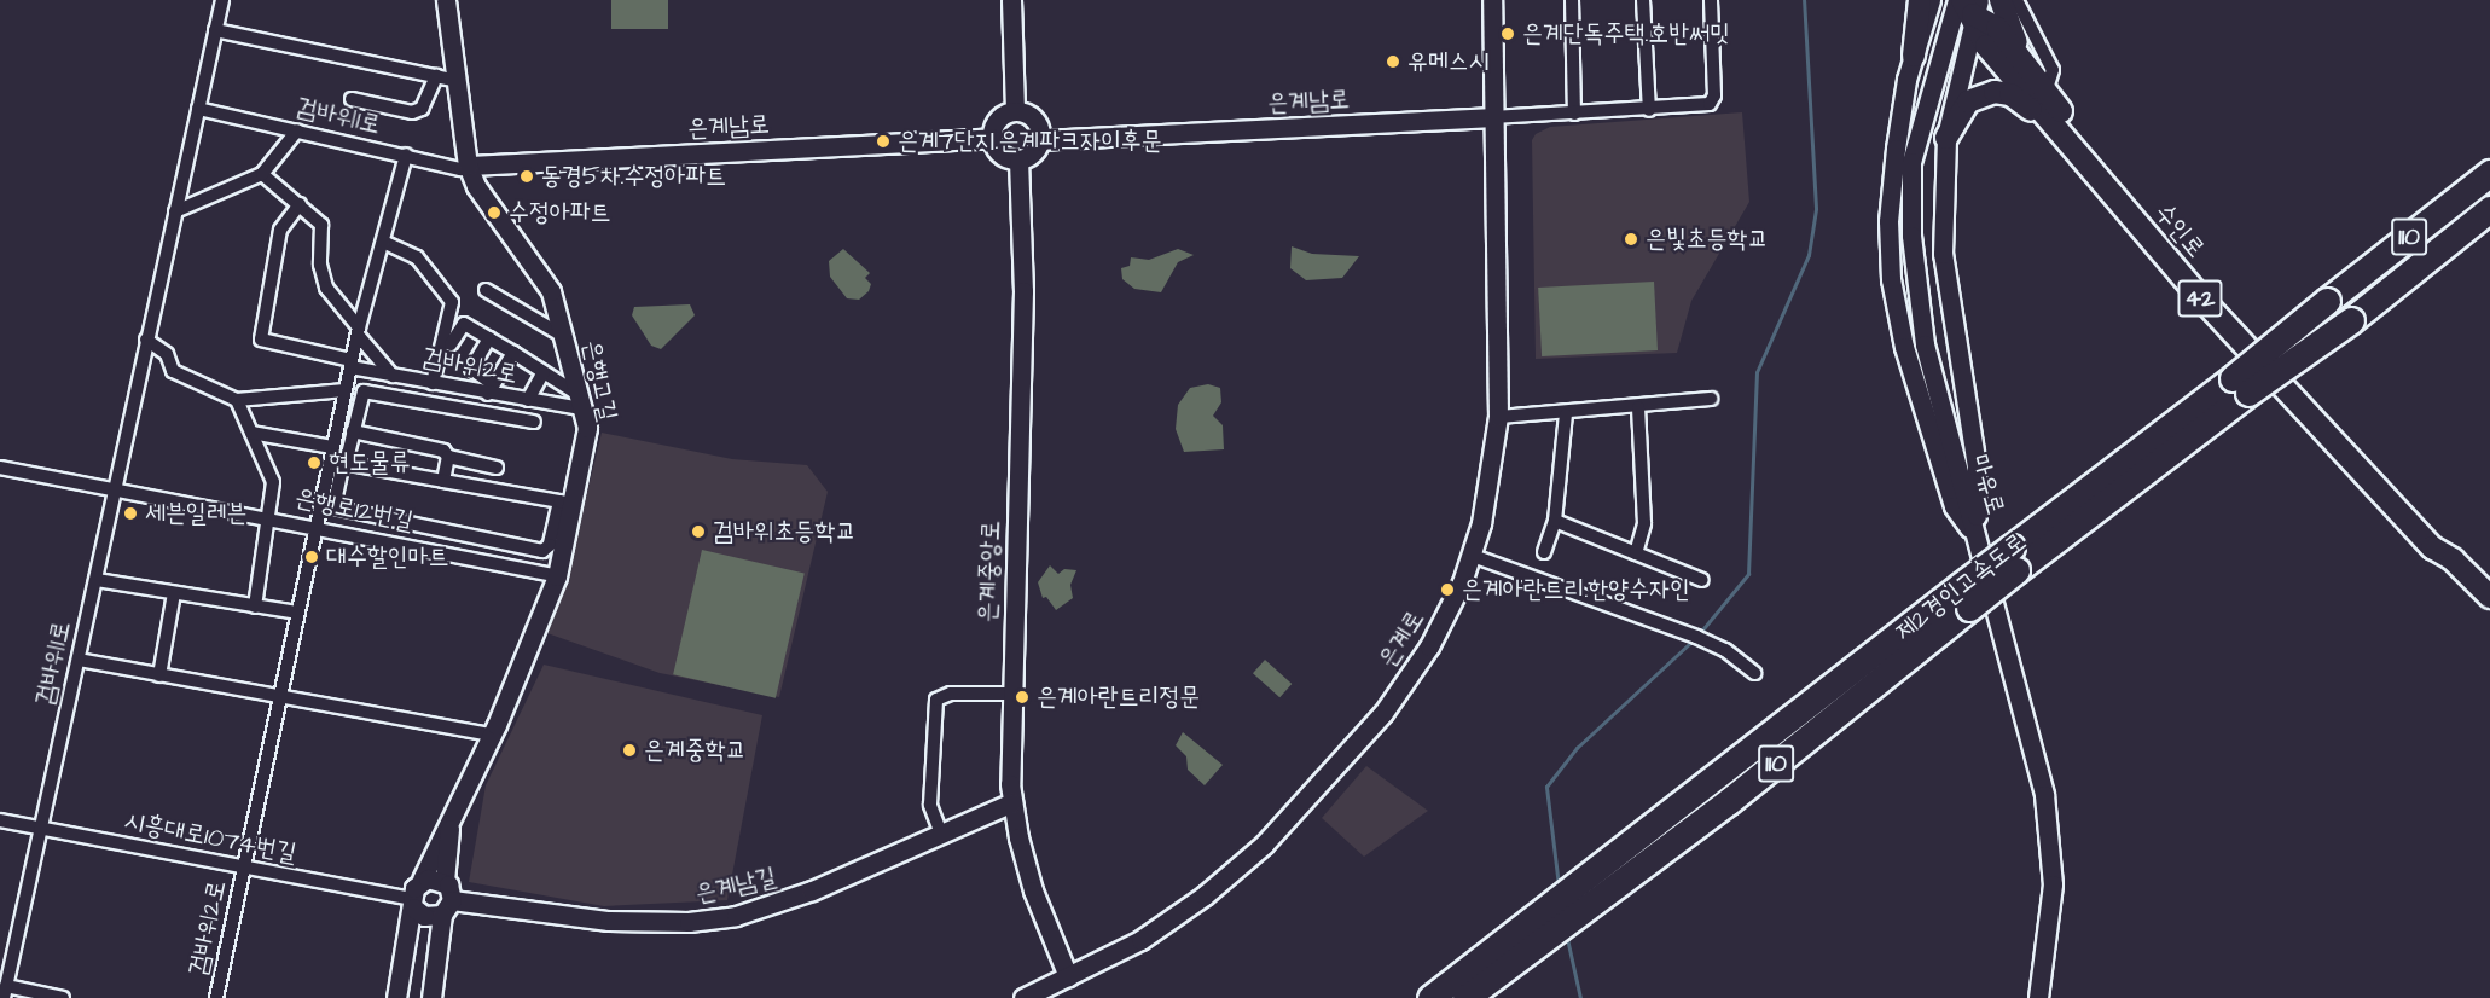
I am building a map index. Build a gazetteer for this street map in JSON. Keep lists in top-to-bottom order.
{
  "streets": {
    "highway": ["110", "제2경인고속도로"],
    "main road": ["수인로", "42"],
    "street": [
      "은계남로",
      "검바위1로",
      "검바위2로",
      "은행고길",
      "마유로",
      "은행로12번길",
      "은계중앙로",
      "은계로",
      "시흥대로1074번길",
      "은계남길"
    ]
  },
  "crossings": [
    ["은계남로", "검바위1로"],
    ["은계남로", "은행고길"],
    ["은계남로", "은계중앙로"],
    ["은계남로", "은계로"],
    ["검바위1로", "검바위2로"],
    ["검바위1로", "은행고길"],
    ["검바위1로", "은행로12번길"],
    ["검바위1로", "시흥대로1074번길"],
    ["수인로", "마유로"],
    ["검바위2로", "은행고길"],
    ["검바위2로", "은행로12번길"],
    ["검바위2로", "시흥대로1074번길"],
    ["은행고길", "은행로12번길"],
    ["은행고길", "시흥대로1074번길"],
    ["은행고길", "은계남길"],
    ["은계중앙로", "은계로"],
    ["은계중앙로", "은계남길"],
    ["시흥대로1074번길", "은계남길"]
  ],
  "places": [
    "은계단독주택.호반써밋",
    "유메스시",
    "은계7단지.은계파크자이후문",
    "동경5차.수정아파트",
    "수정아파트",
    "은빛초등학교",
    "현도물류",
    "세븐일레븐",
    "검바위초등학교",
    "대수할인마트",
    "은계아란트리.한양수자인",
    "은계아란트리정문",
    "은계중학교"
  ]
}
